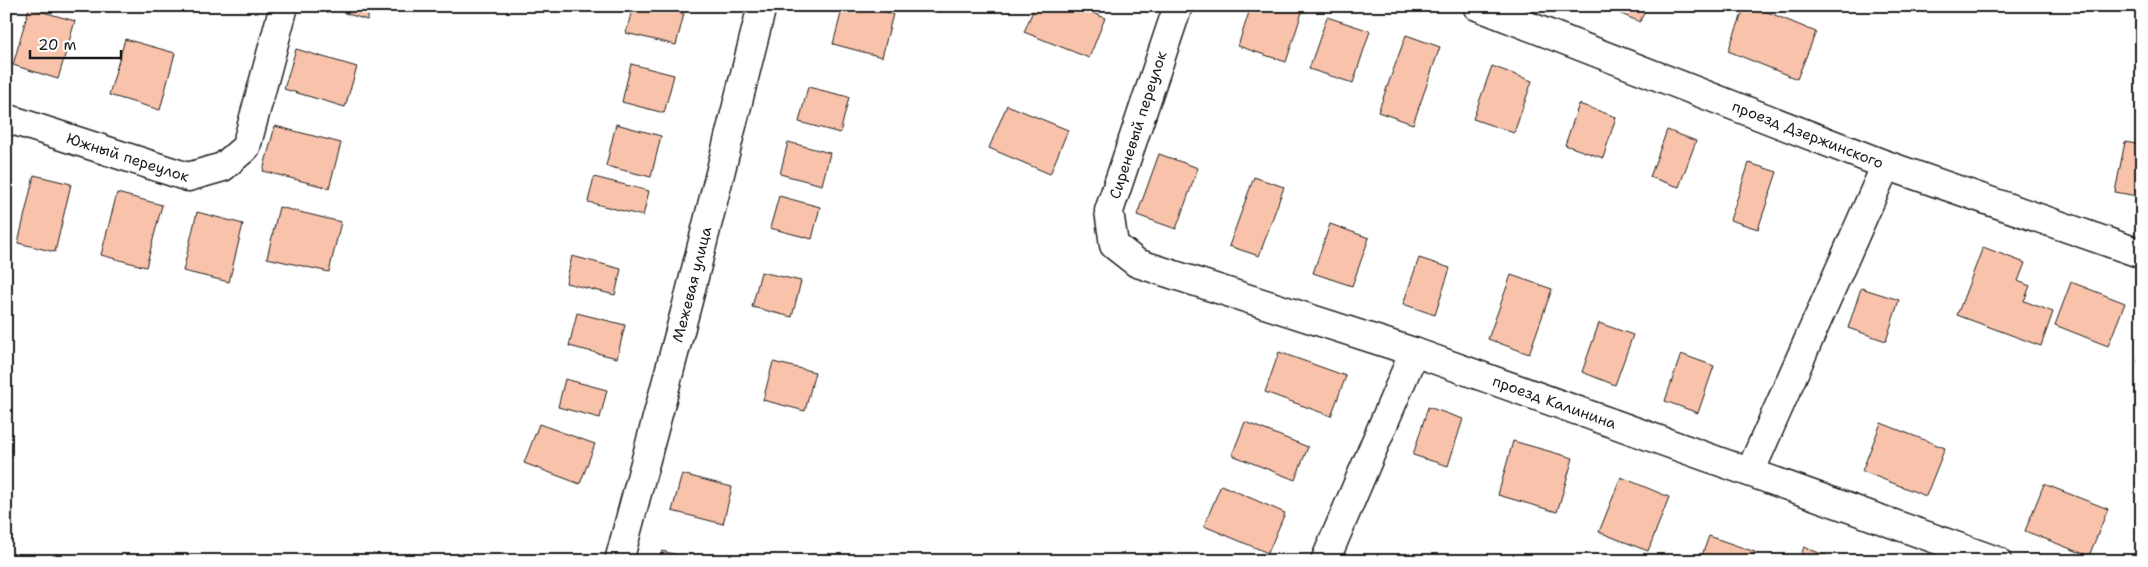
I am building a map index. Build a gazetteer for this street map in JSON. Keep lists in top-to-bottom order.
{
  "streets": {
    "street": [
      "Сиреневый переулок",
      "проезд Дзержинского",
      "Южный переулок",
      "Межевая улица",
      "проезд Калинина"
    ]
  },
  "crossings": [
    ["Сиреневый переулок", "проезд Калинина"]
  ],
  "scale_bar": "20 m"
}
